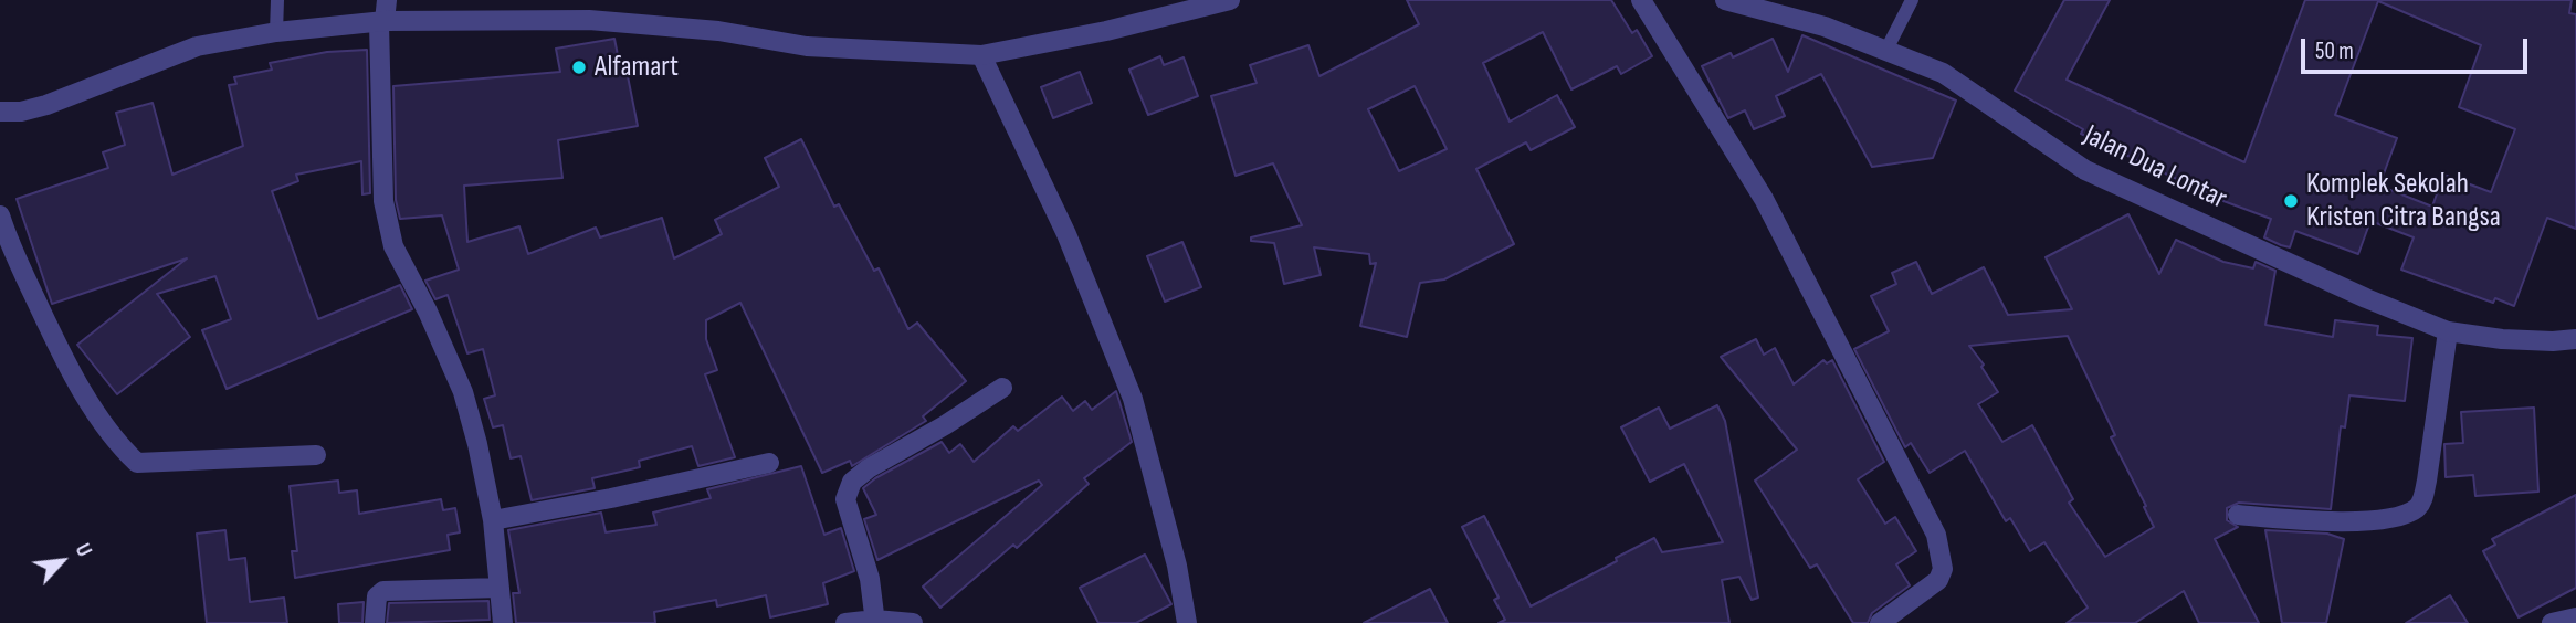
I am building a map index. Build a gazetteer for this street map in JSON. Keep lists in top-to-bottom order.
{
  "streets": {
    "street": ["Jalan Dua Lontar"]
  },
  "places": ["Alfamart", "Komplek Sekolah Kristen Citra Bangsa"],
  "scale_bar": "50 m",
  "north": "top right"
}
